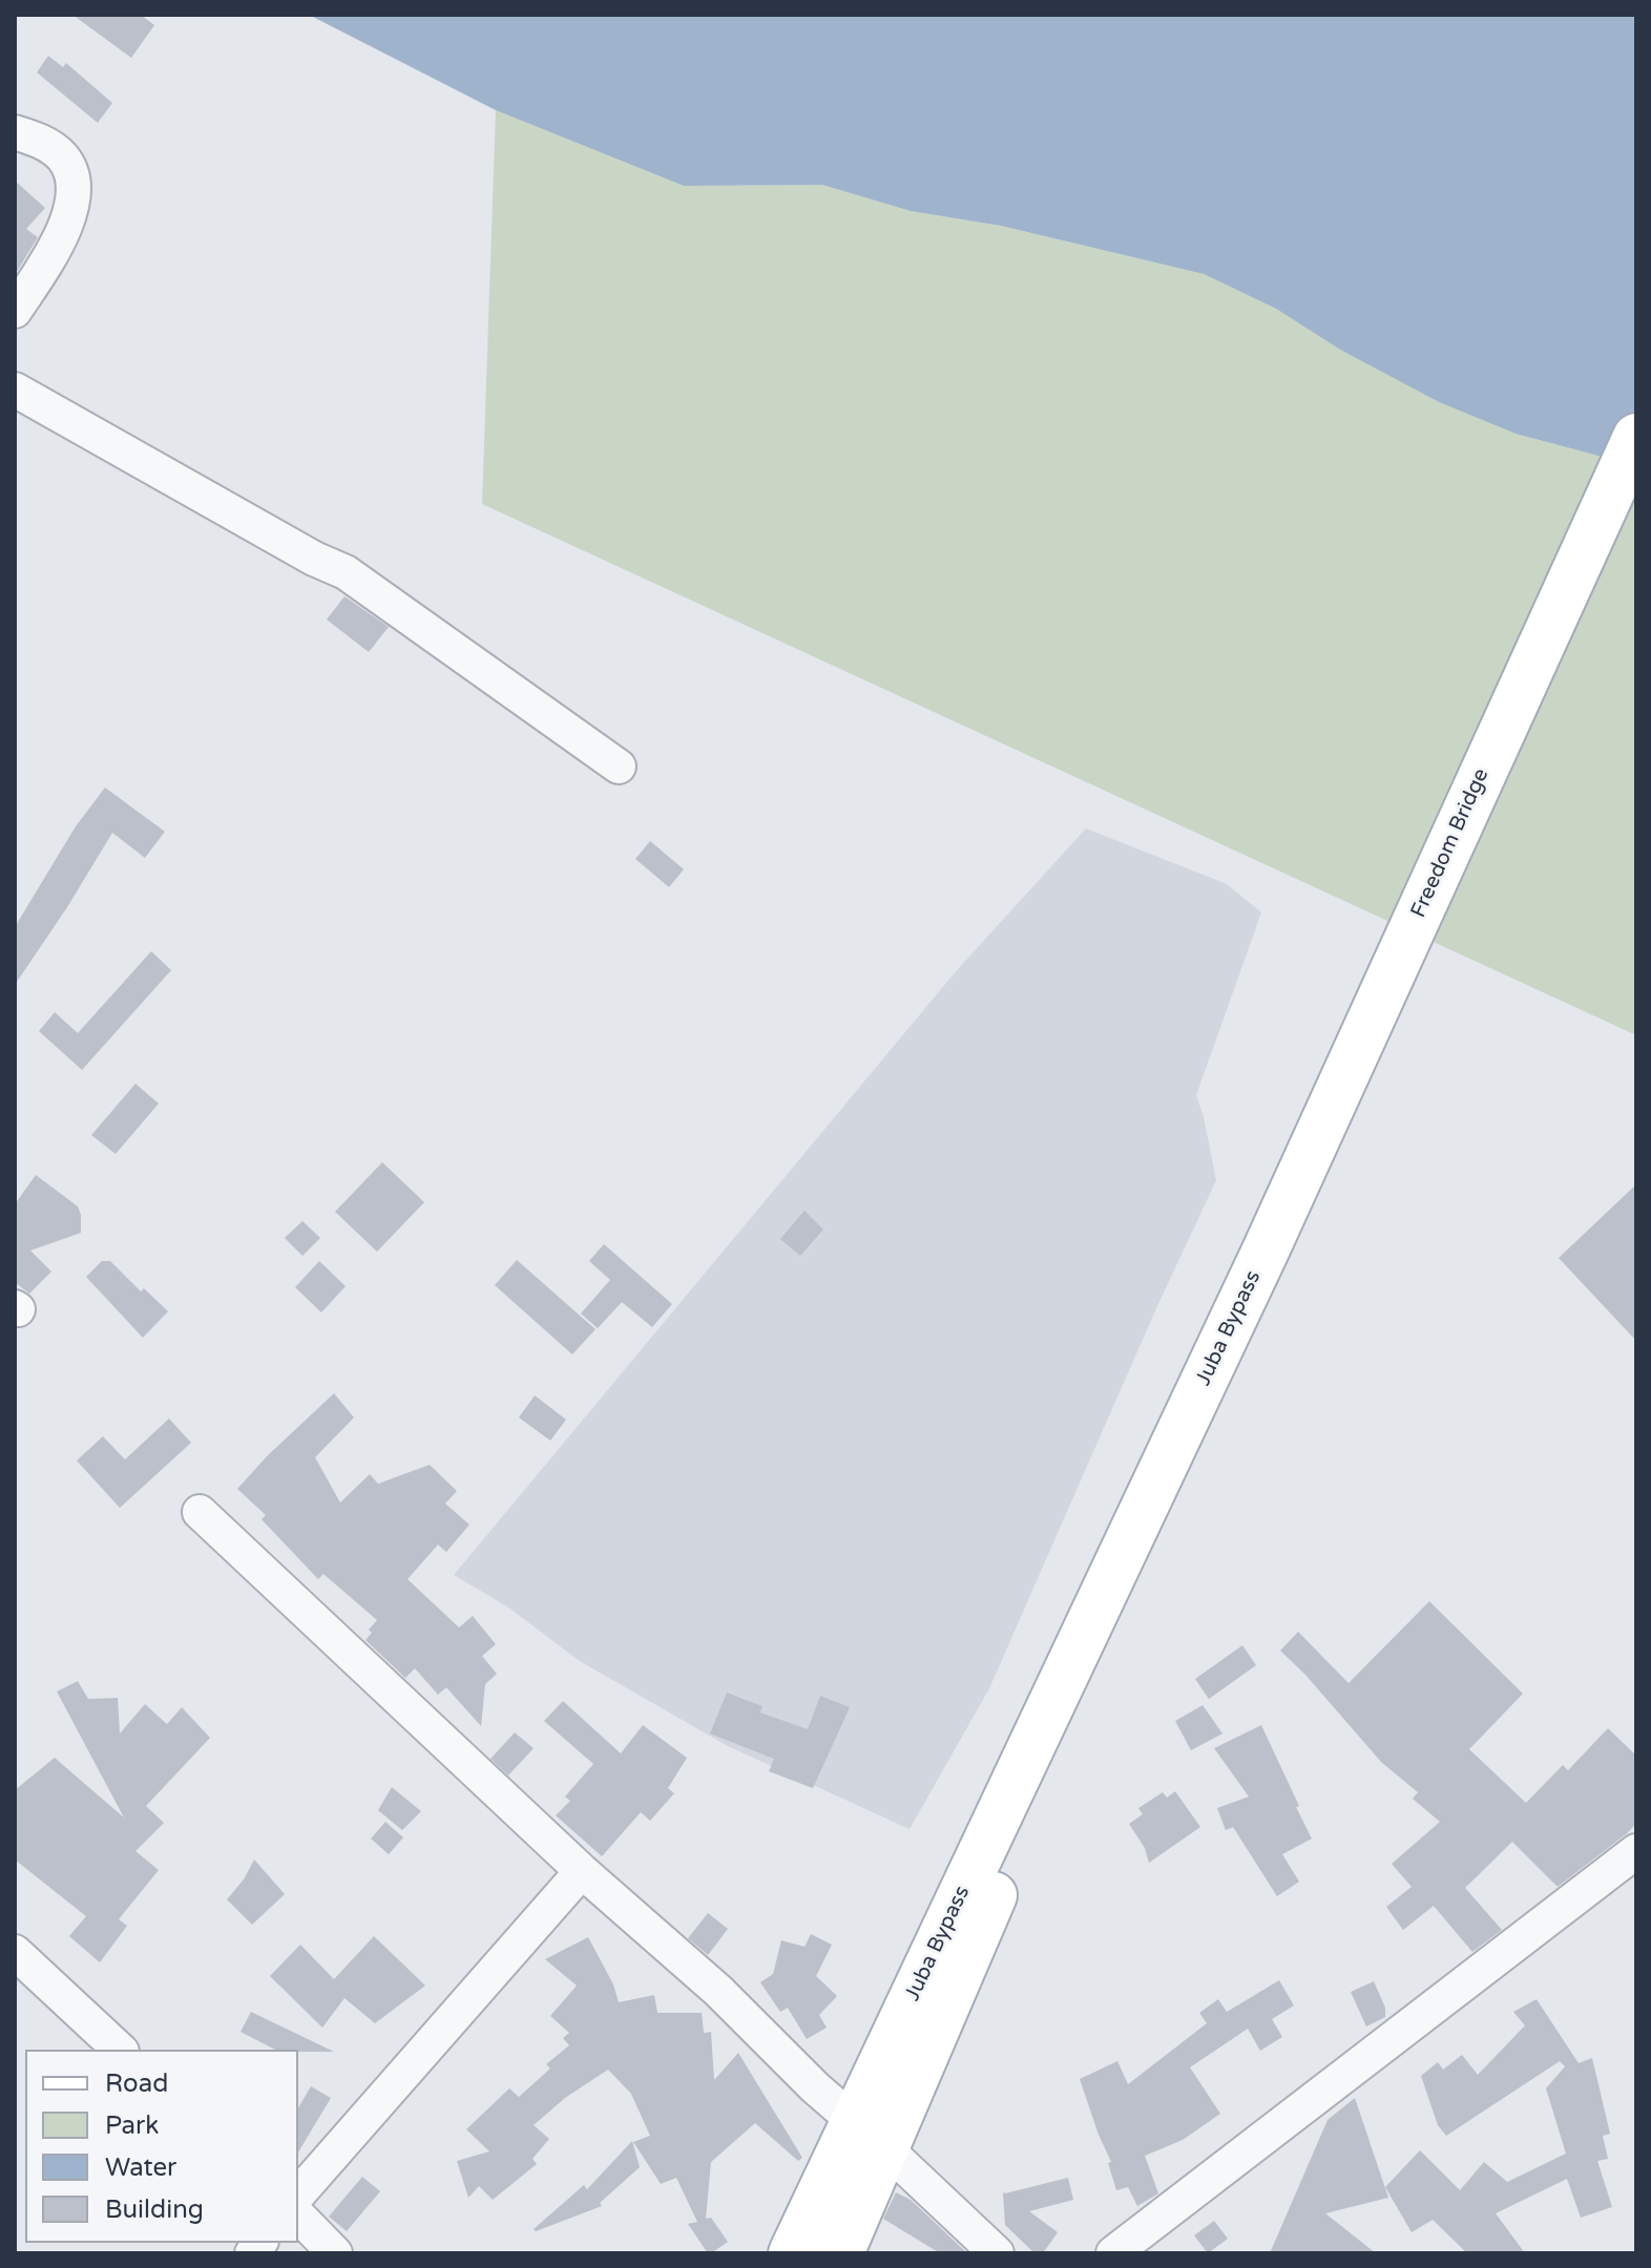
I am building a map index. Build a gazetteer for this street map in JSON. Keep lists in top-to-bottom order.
{
  "streets": {
    "main road": ["Freedom Bridge", "Juba Bypass"]
  },
  "crossings": [
    ["Freedom Bridge", "Juba Bypass"]
  ],
  "legend": [
    "Road",
    "Park",
    "Water",
    "Building"
  ]
}
